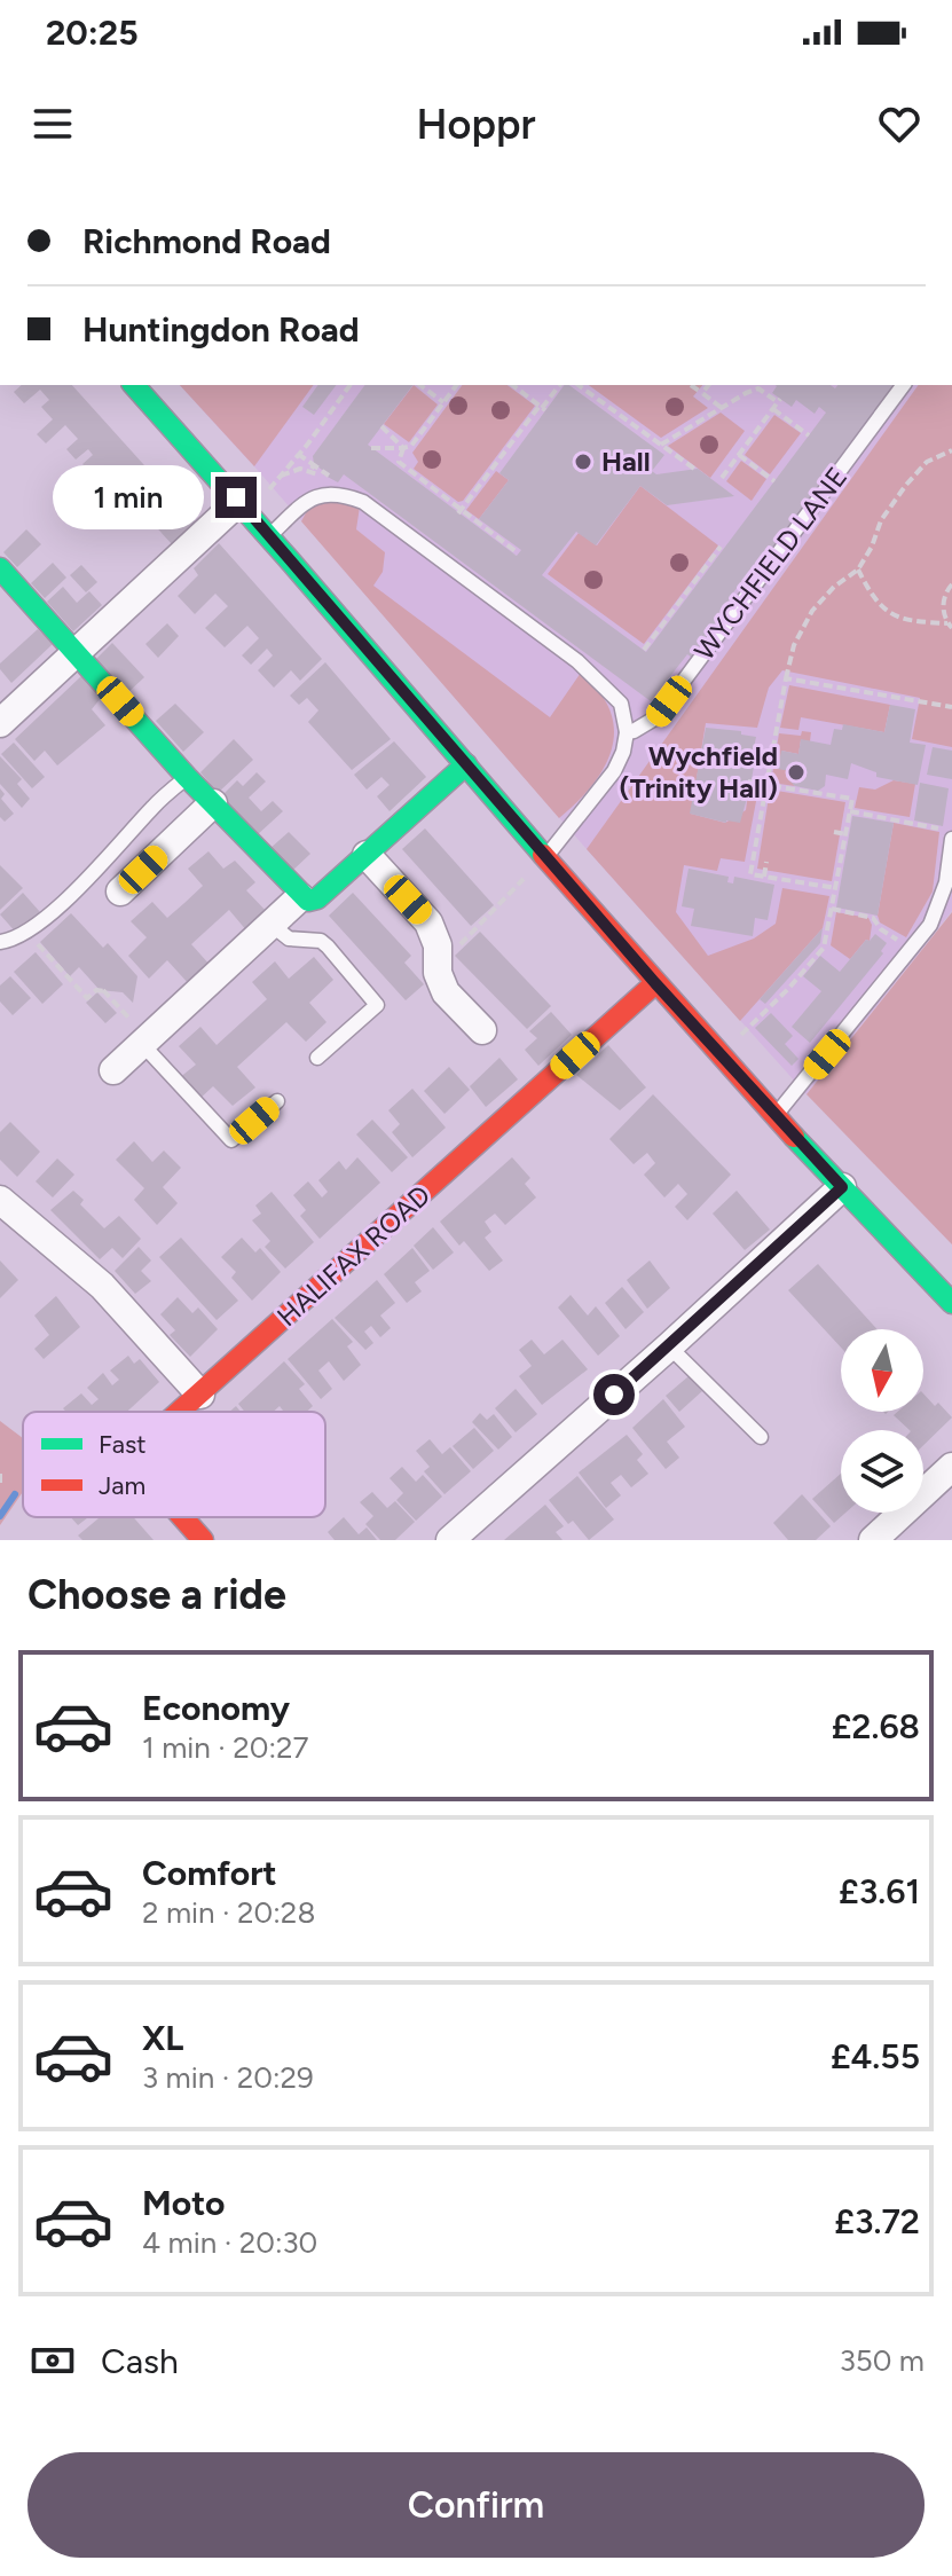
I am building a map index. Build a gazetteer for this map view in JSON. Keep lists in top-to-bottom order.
{
  "streets": {
    "street": ["HALIFAX ROAD"],
    "lane": ["WYCHFIELD LANE"]
  },
  "places": ["Hall", "Wychfield (Trinity Hall)"],
  "legend": ["Fast", "Jam"],
  "north": "bottom",
  "page": {
    "status": "20:25",
    "header": "Hoppr",
    "banner": ["Richmond Road", "Huntingdon Road"],
    "bubble": "1 min",
    "heading": "Choose a ride",
    "list": [
      {
        "name": "Economy",
        "note": "1 min · 20:27",
        "value": "£2.68"
      },
      {
        "name": "Comfort",
        "note": "2 min · 20:28",
        "value": "£3.61"
      },
      {
        "name": "XL",
        "note": "3 min · 20:29",
        "value": "£4.55"
      },
      {
        "name": "Moto",
        "note": "4 min · 20:30",
        "value": "£3.72"
      }
    ],
    "pay": ["Cash", "350 m"],
    "buttons": "Confirm"
  }
}
